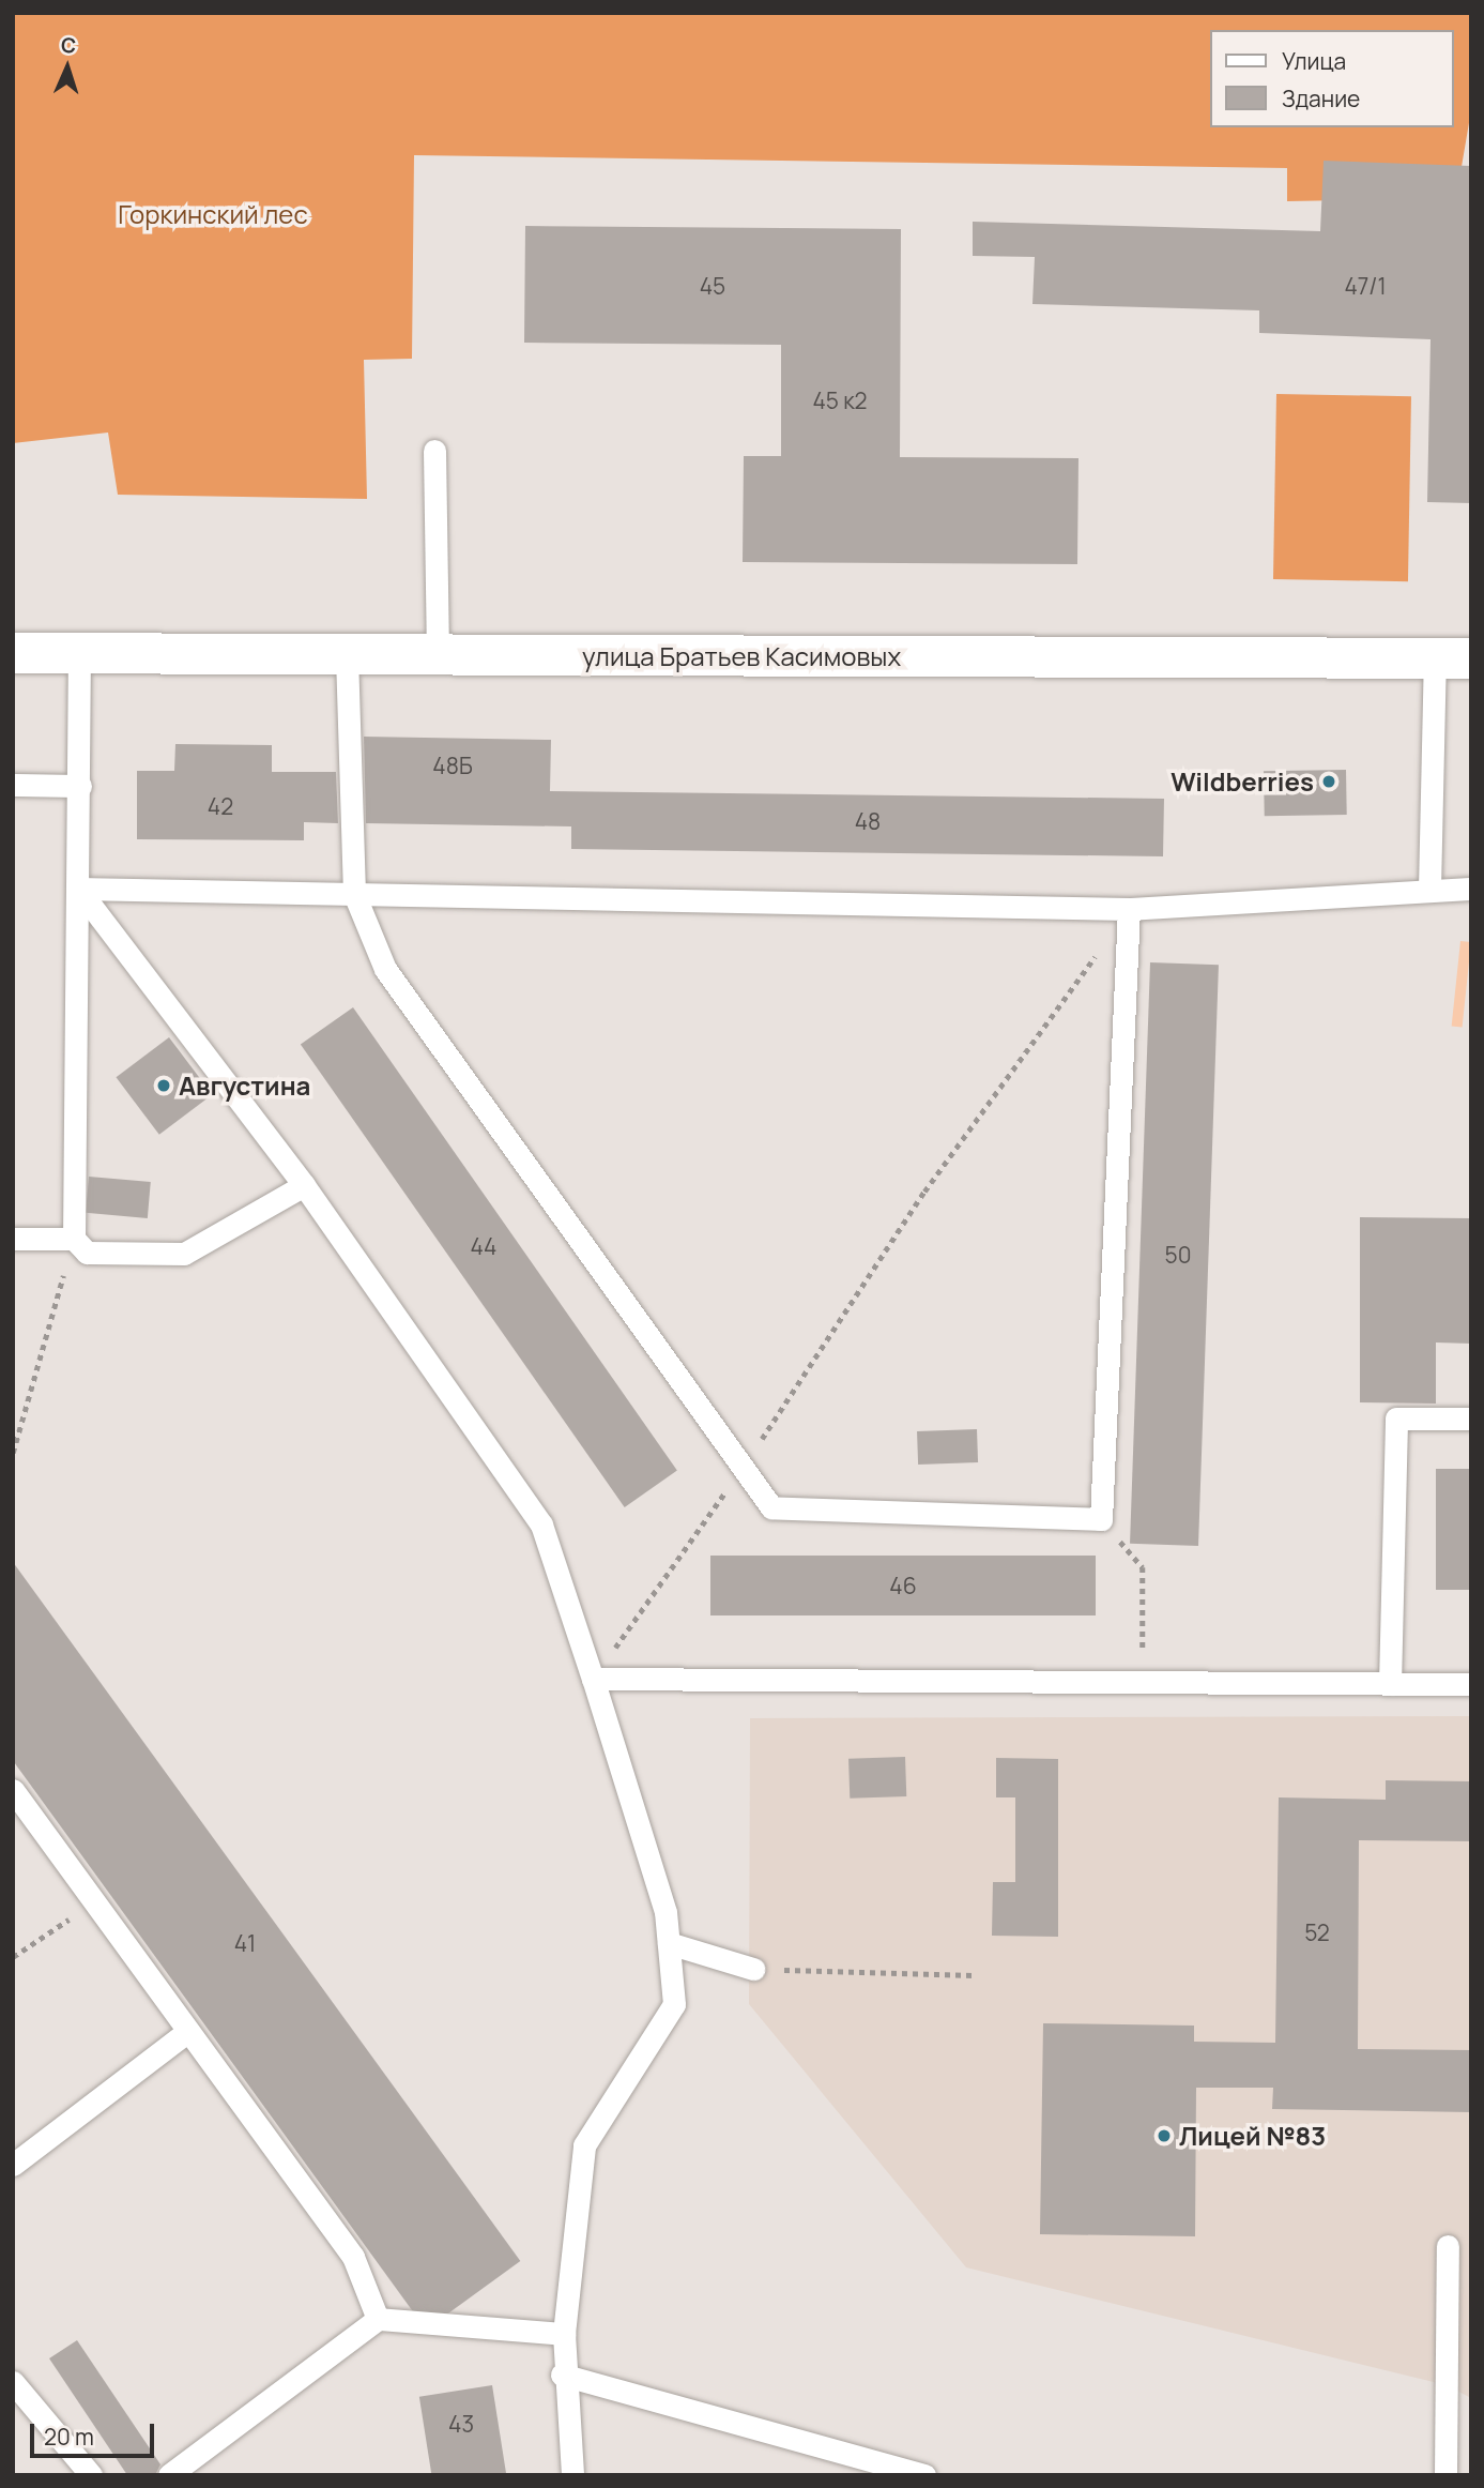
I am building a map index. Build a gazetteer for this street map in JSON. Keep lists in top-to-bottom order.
{
  "streets": {
    "street": ["улица Братьев Касимовых"]
  },
  "parks": ["Горкинский лес"],
  "places": ["Wildberries", "Августина", "Лицей №83"],
  "house_numbers": [
    "45",
    "47/1",
    "45 к2",
    "48Б",
    "42",
    "48",
    "44",
    "50",
    "46",
    "52",
    "41",
    "43"
  ],
  "legend": ["Улица", "Здание"],
  "scale_bar": "20 m",
  "north": "top"
}
